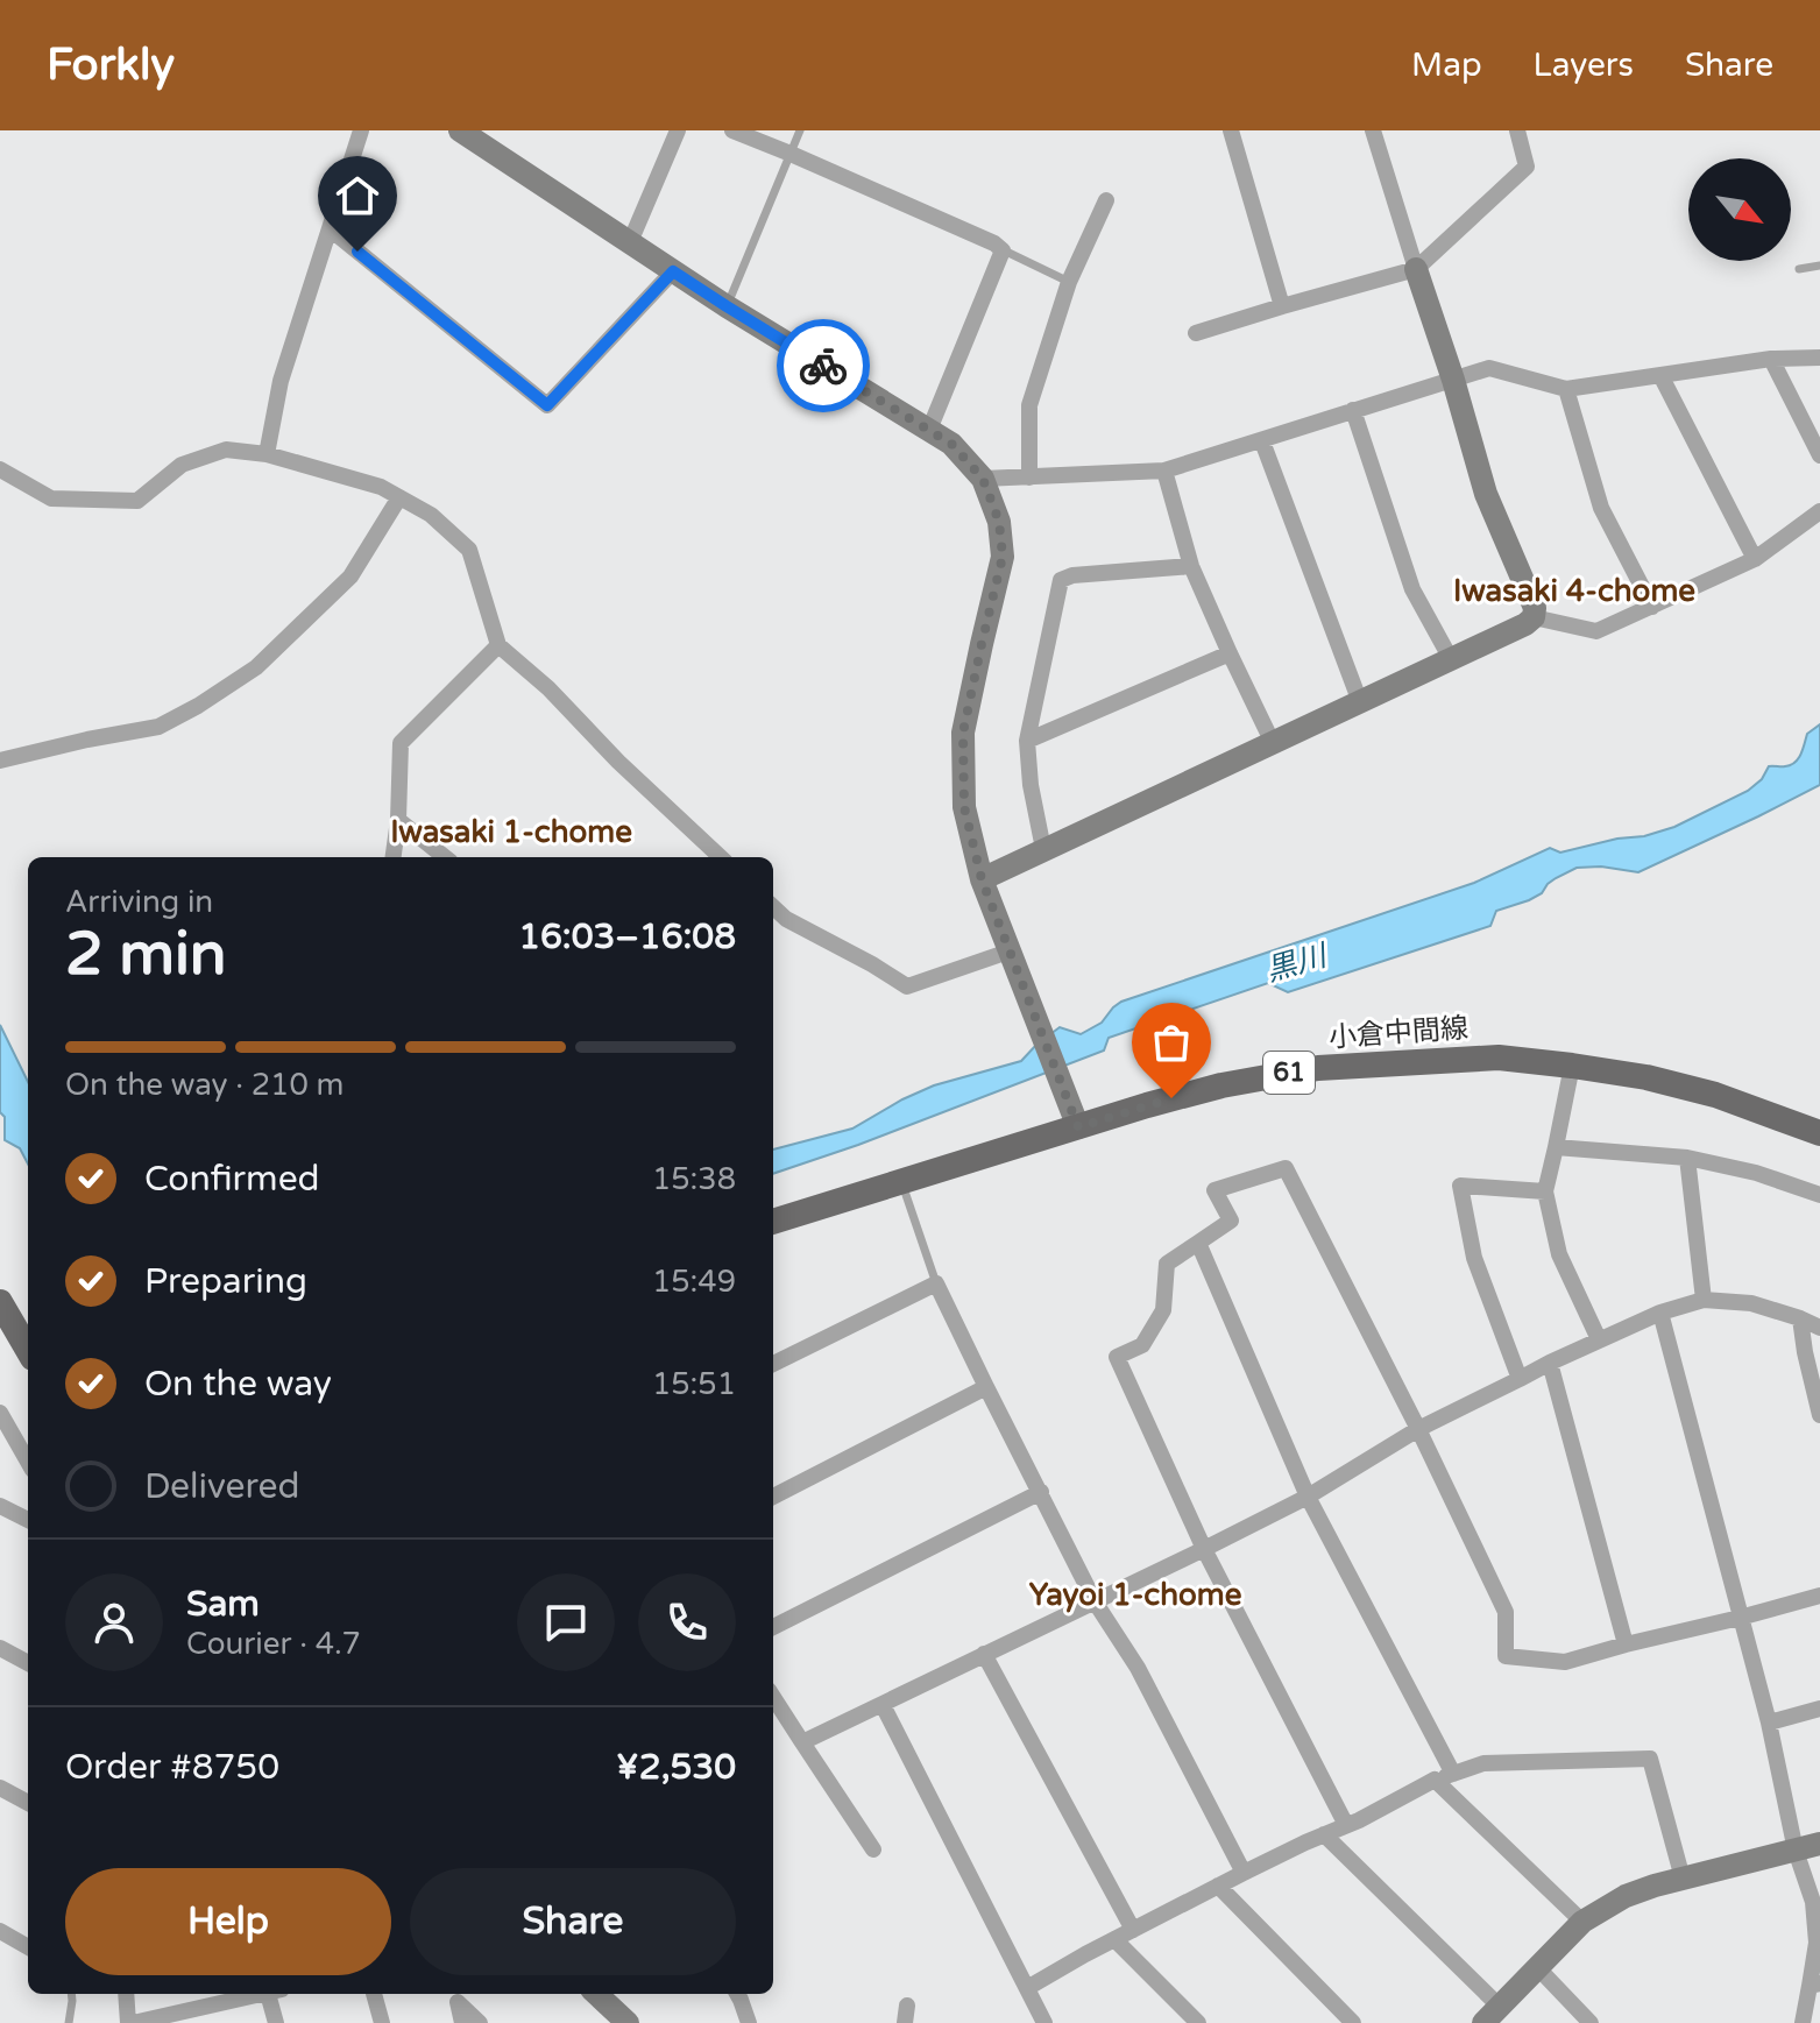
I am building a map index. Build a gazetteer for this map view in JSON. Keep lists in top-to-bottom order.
{
  "streets": {
    "main road": ["小倉中間線", "61"]
  },
  "districts": ["Iwasaki 4-chome", "Iwasaki 1-chome", "Yayoi 1-chome"],
  "water": ["黒川"],
  "north": "bottom right",
  "page": {
    "header": "Forkly",
    "nav": ["Map", "Layers", "Share"],
    "heading": ["2 min", "Arriving in", "16:03–16:08"],
    "panel": [
      "Sam",
      "Courier · 4.7",
      "Order #8750",
      "¥2,530"
    ],
    "bar": "On the way · 210 m",
    "list": [
      ["Confirmed", "15:38"],
      ["Preparing", "15:49"],
      ["On the way", "15:51"],
      "Delivered"
    ],
    "buttons": ["Help", "Share"]
  }
}
